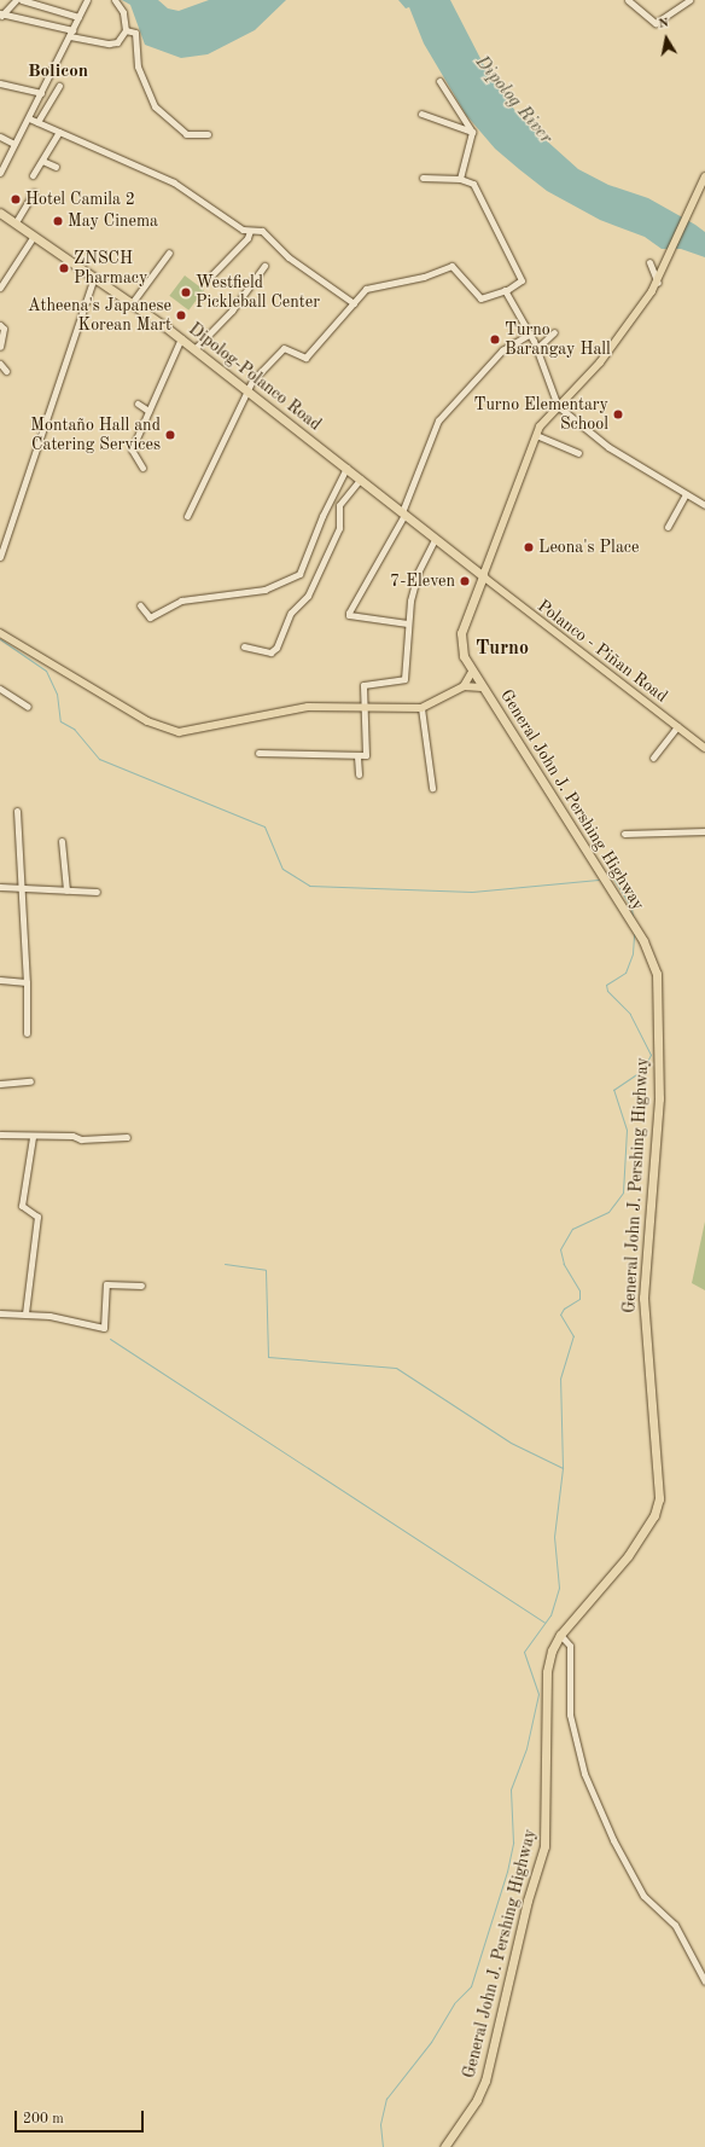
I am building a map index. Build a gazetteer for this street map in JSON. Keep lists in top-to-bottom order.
{
  "streets": {
    "highway": ["Dipolog-Polanco Road", "General John J. Pershing Highway"],
    "main road": ["Polanco - Piñan Road"]
  },
  "crossings": [
    ["Dipolog-Polanco Road", "Polanco - Piñan Road"],
    ["Dipolog-Polanco Road", "General John J. Pershing Highway"],
    ["Polanco - Piñan Road", "General John J. Pershing Highway"]
  ],
  "districts": ["Bolicon", "Turno"],
  "water": ["Dipolog River"],
  "places": [
    "Hotel Camila 2",
    "May Cinema",
    "ZNSCH Pharmacy",
    "Westfield Pickleball Center",
    "Atheena's Japanese Korean Mart",
    "Turno Barangay Hall",
    "Turno Elementary School",
    "Montaño Hall and Catering Services",
    "Leona's Place",
    "7-Eleven"
  ],
  "scale_bar": "200 m",
  "north": "top"
}
